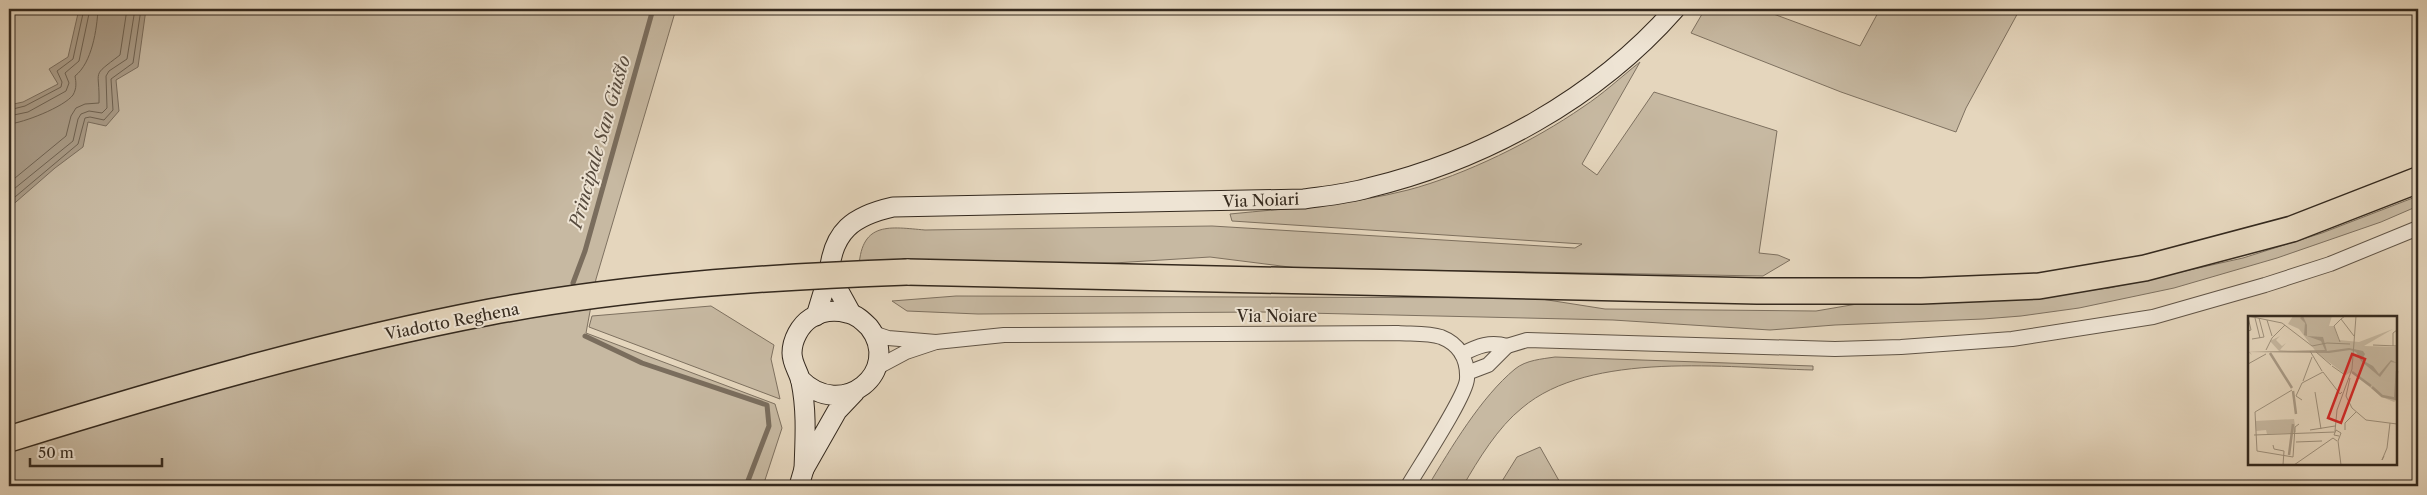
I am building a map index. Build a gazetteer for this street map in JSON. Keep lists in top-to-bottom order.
{
  "streets": {
    "highway": ["Viadotto Reghena"],
    "street": ["Via Noiari", "Via Noiare"]
  },
  "crossings": [
    ["Via Noiari", "Via Noiare"]
  ],
  "water": ["Principale San Giusto"],
  "scale_bar": "50 m"
}
